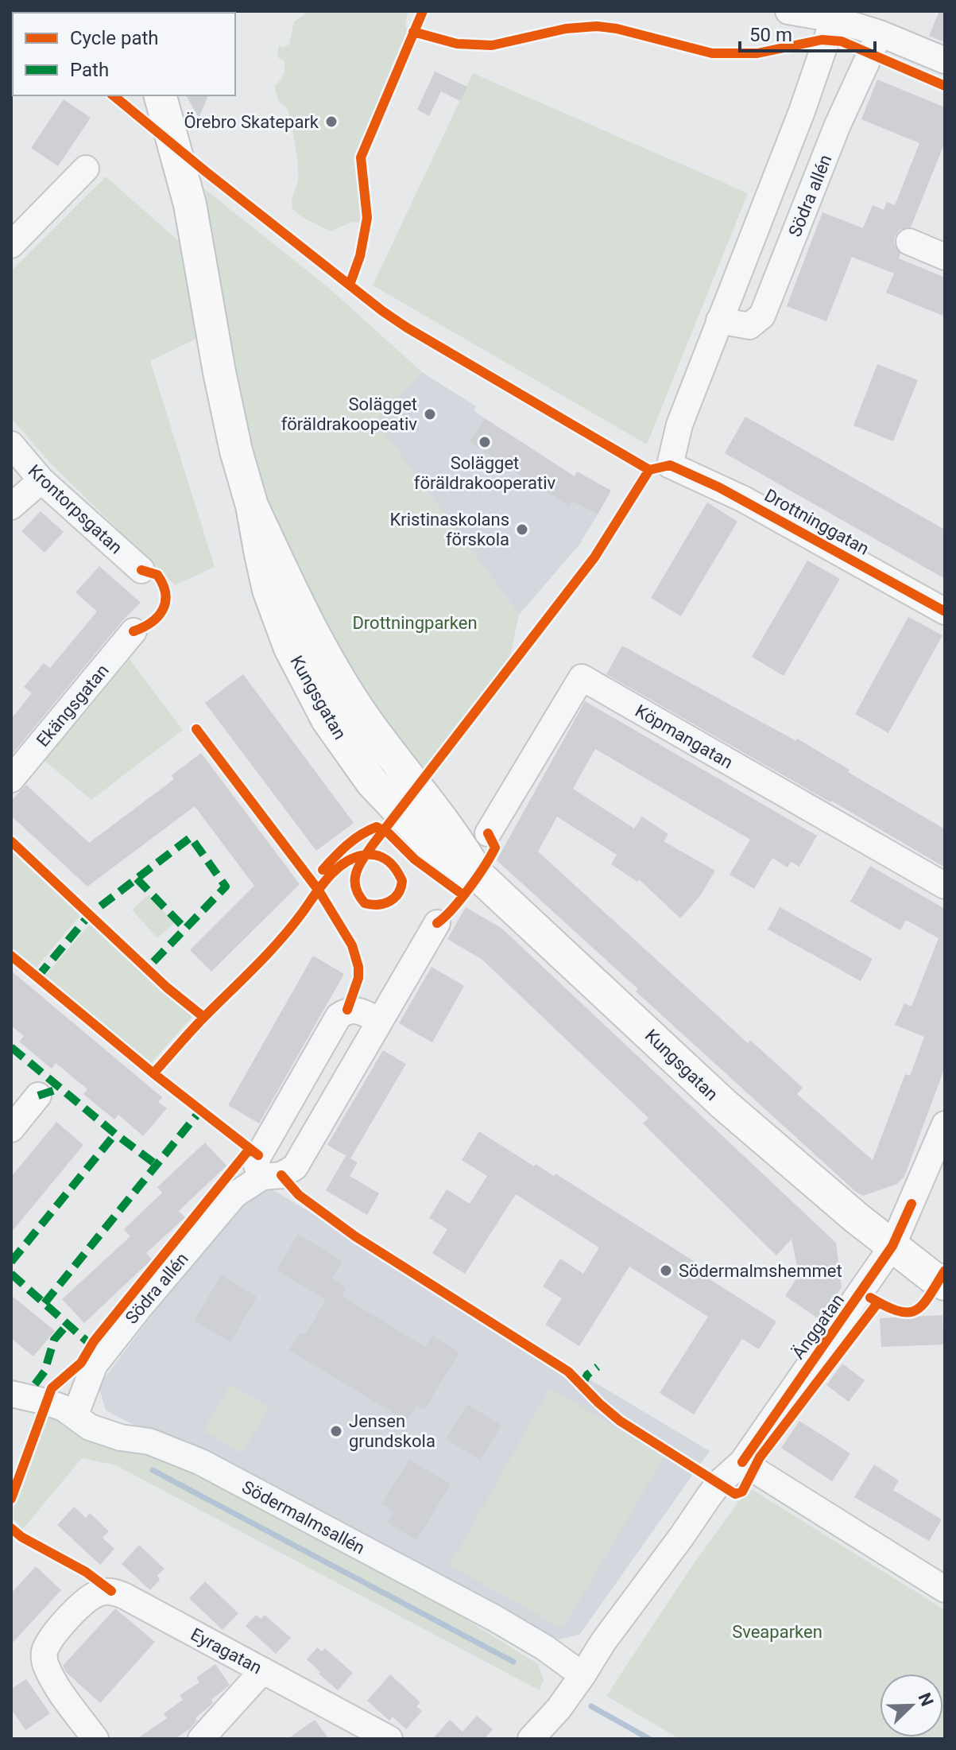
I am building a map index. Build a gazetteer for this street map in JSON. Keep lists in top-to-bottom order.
{
  "streets": {
    "main road": ["Kungsgatan"],
    "street": [
      "Södra allén",
      "Krontorpsgatan",
      "Drottninggatan",
      "Ekängsgatan",
      "Köpmangatan",
      "Änggatan",
      "Södermalmsallén",
      "Eyragatan"
    ]
  },
  "crossings": [
    ["Södra allén", "Drottninggatan"],
    ["Södra allén", "Södermalmsallén"],
    ["Kungsgatan", "Änggatan"],
    ["Änggatan", "Södermalmsallén"]
  ],
  "parks": ["Drottningparken", "Sveaparken"],
  "places": [
    "Örebro Skatepark",
    "Solägget föräldrakoopeativ",
    "Solägget föräldrakooperativ",
    "Kristinaskolans förskola",
    "Södermalmshemmet",
    "Jensen grundskola"
  ],
  "legend": ["Cycle path", "Path"],
  "scale_bar": "50 m",
  "north": "top right"
}
